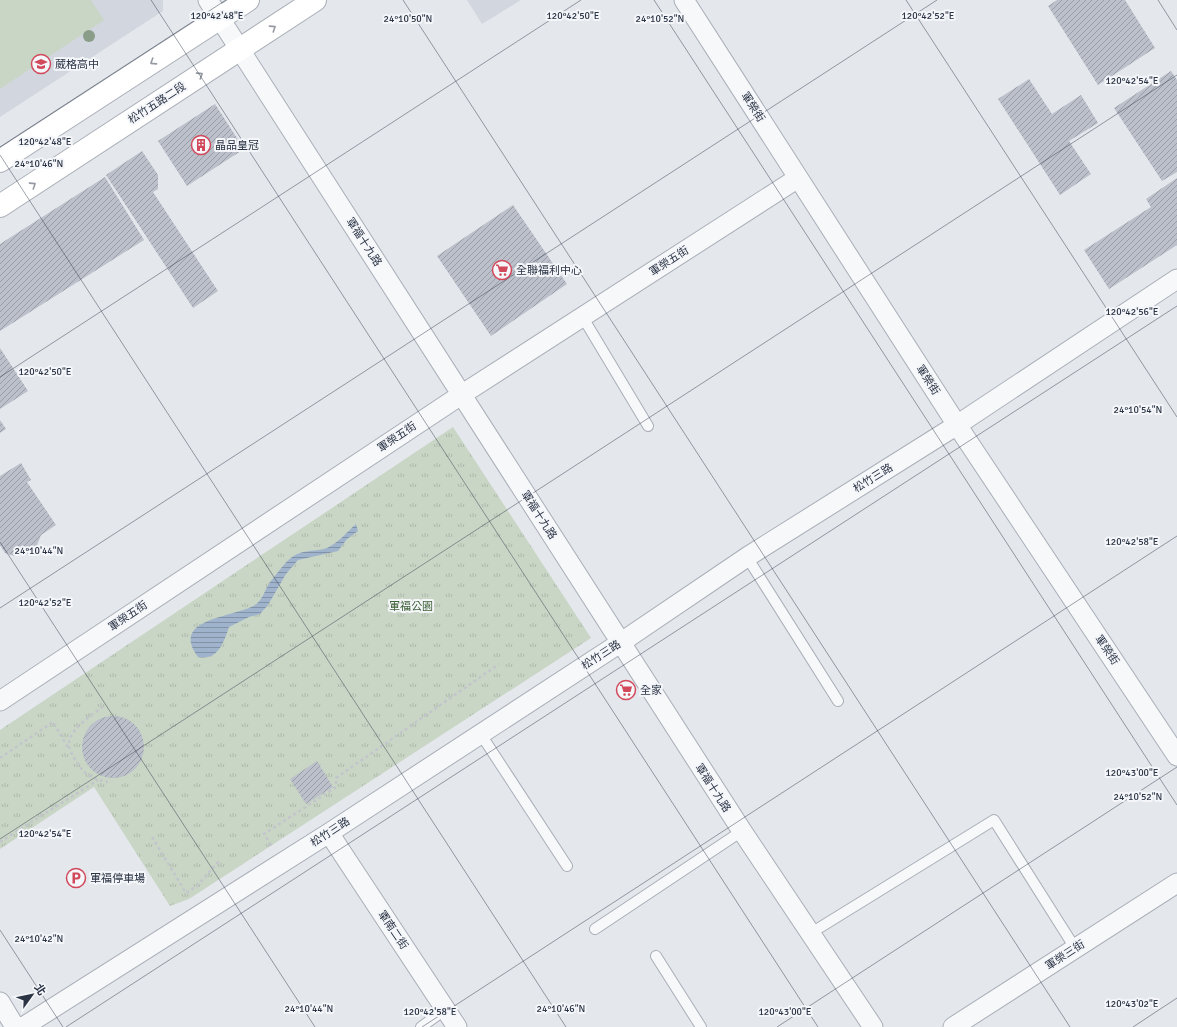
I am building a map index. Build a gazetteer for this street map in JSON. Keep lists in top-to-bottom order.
{
  "streets": {
    "street": [
      "松竹五路二段",
      "軍榮街",
      "軍福十九路",
      "軍榮五街",
      "松竹三路",
      "軍南二街",
      "軍榮三街"
    ]
  },
  "crossings": [
    ["松竹五路二段", "軍福十九路"],
    ["軍榮街", "軍榮五街"],
    ["軍榮街", "松竹三路"],
    ["軍福十九路", "軍榮五街"],
    ["軍福十九路", "松竹三路"],
    ["松竹三路", "軍南二街"]
  ],
  "parks": ["軍福公園"],
  "places": {
    "school or university": ["葳格高中"],
    "building": ["晶品皇冠"],
    "supermarket": ["全聯福利中心", "全家"],
    "parking": ["軍福停車場"]
  },
  "north": "top right",
  "coordinates": [
    "120°42'48\"E",
    "120°42'52\"E",
    "120°42'50\"E",
    "24°10'50\"N",
    "24°10'52\"N",
    "120°42'54\"E",
    "24°10'46\"N",
    "120°42'56\"E",
    "24°10'54\"N",
    "120°42'58\"E",
    "24°10'44\"N",
    "120°43'00\"E",
    "24°10'42\"N",
    "120°43'02\"E"
  ]
}
